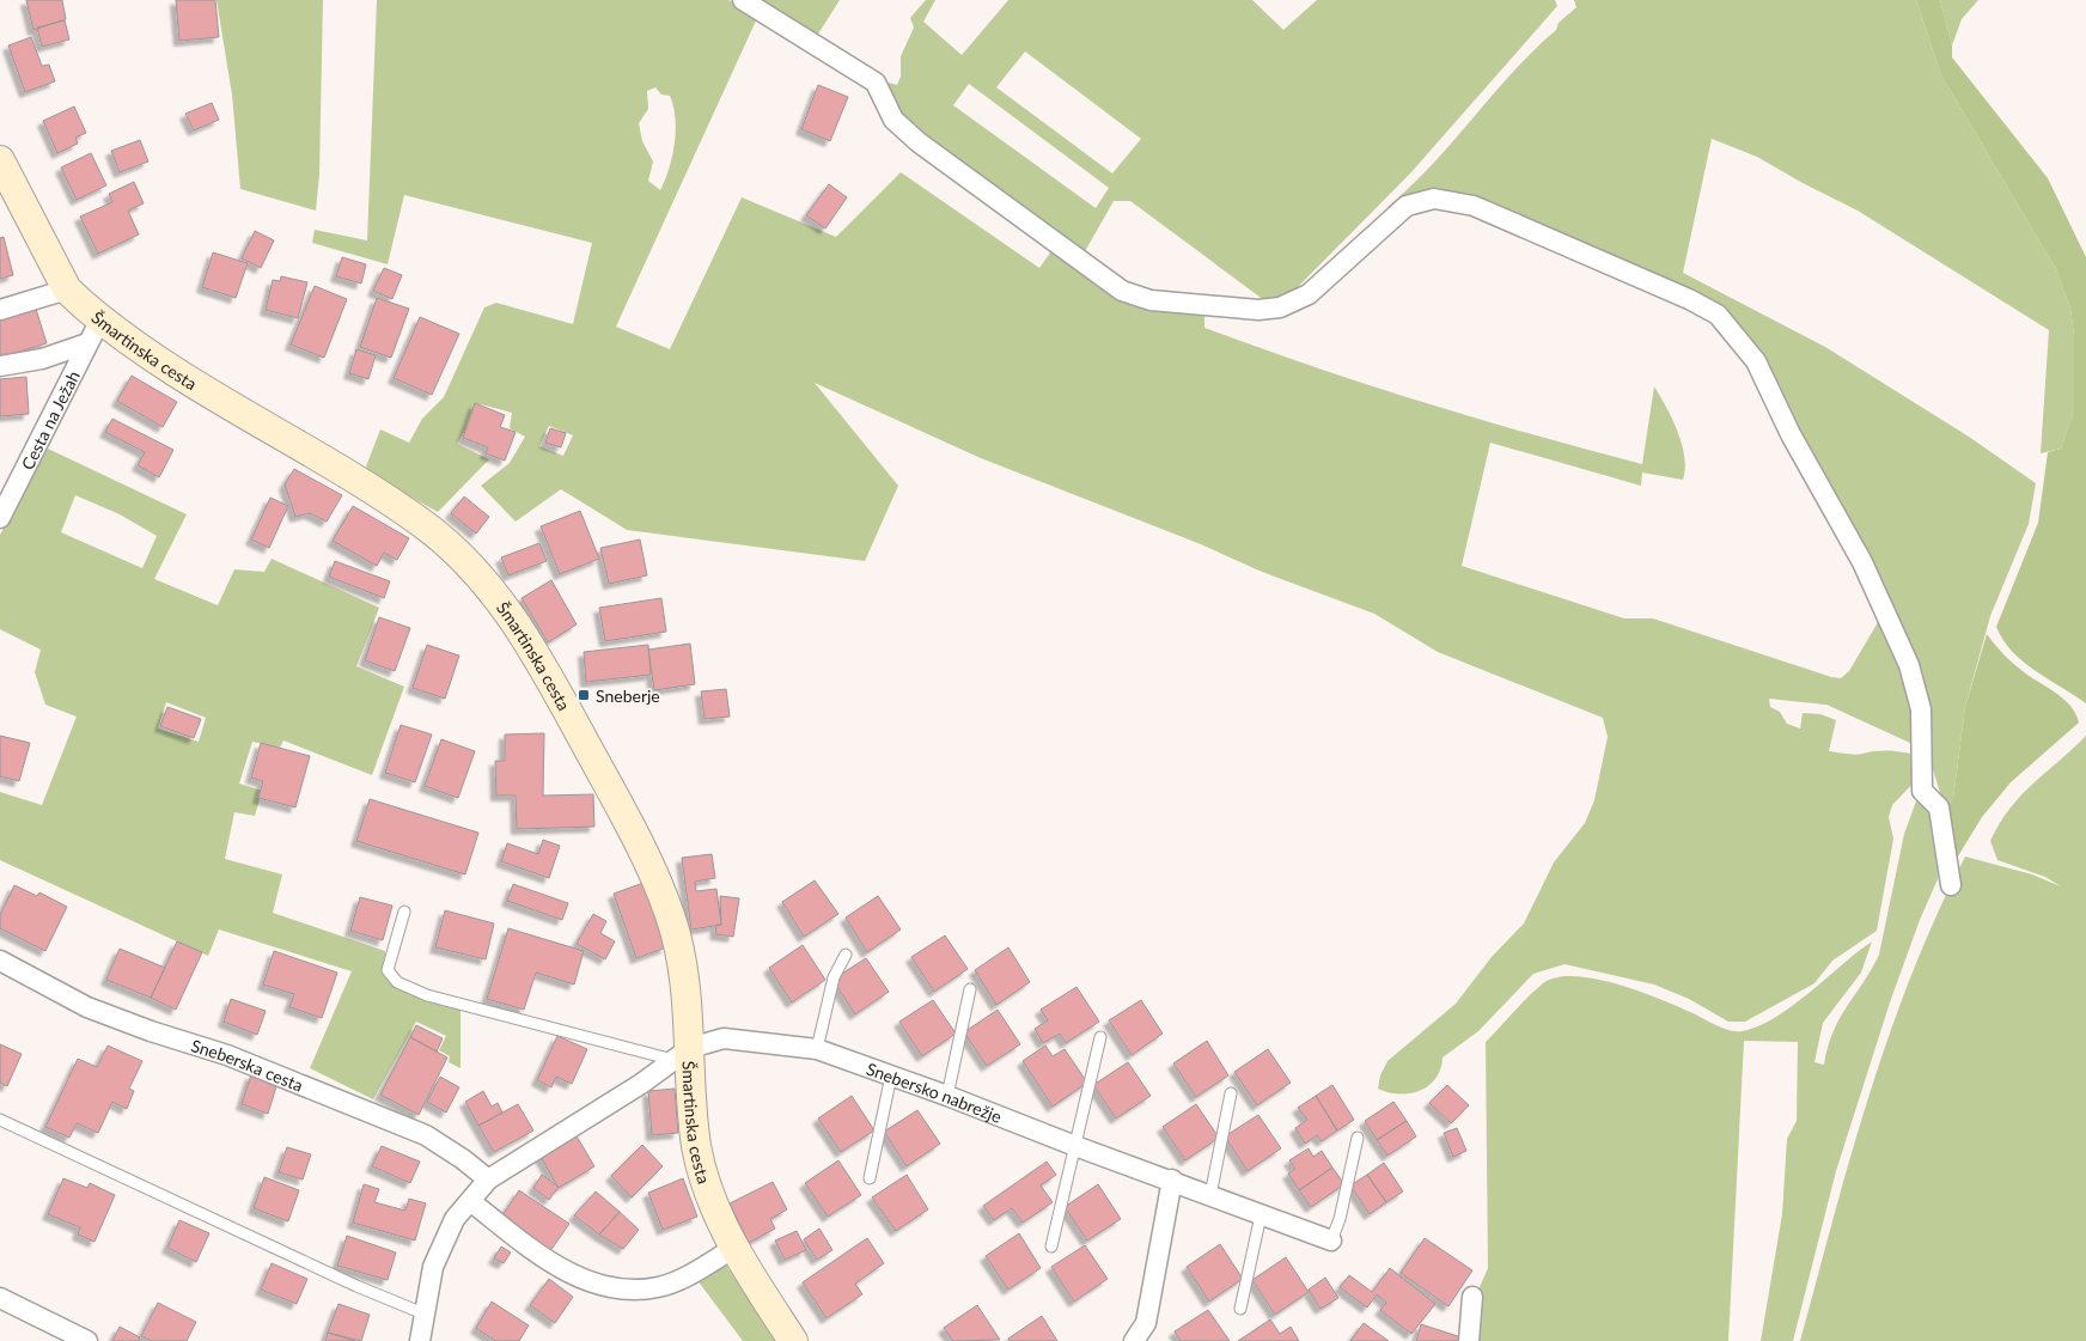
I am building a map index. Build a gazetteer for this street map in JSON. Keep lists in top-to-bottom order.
{
  "streets": {
    "main road": ["Šmartinska cesta"],
    "street": ["Cesta na Ježah", "Sneberska cesta", "Snebersko nabrežje"]
  },
  "crossings": [
    ["Šmartinska cesta", "Cesta na Ježah"],
    ["Šmartinska cesta", "Snebersko nabrežje"]
  ],
  "places": {
    "transit": ["Sneberje"]
  }
}
